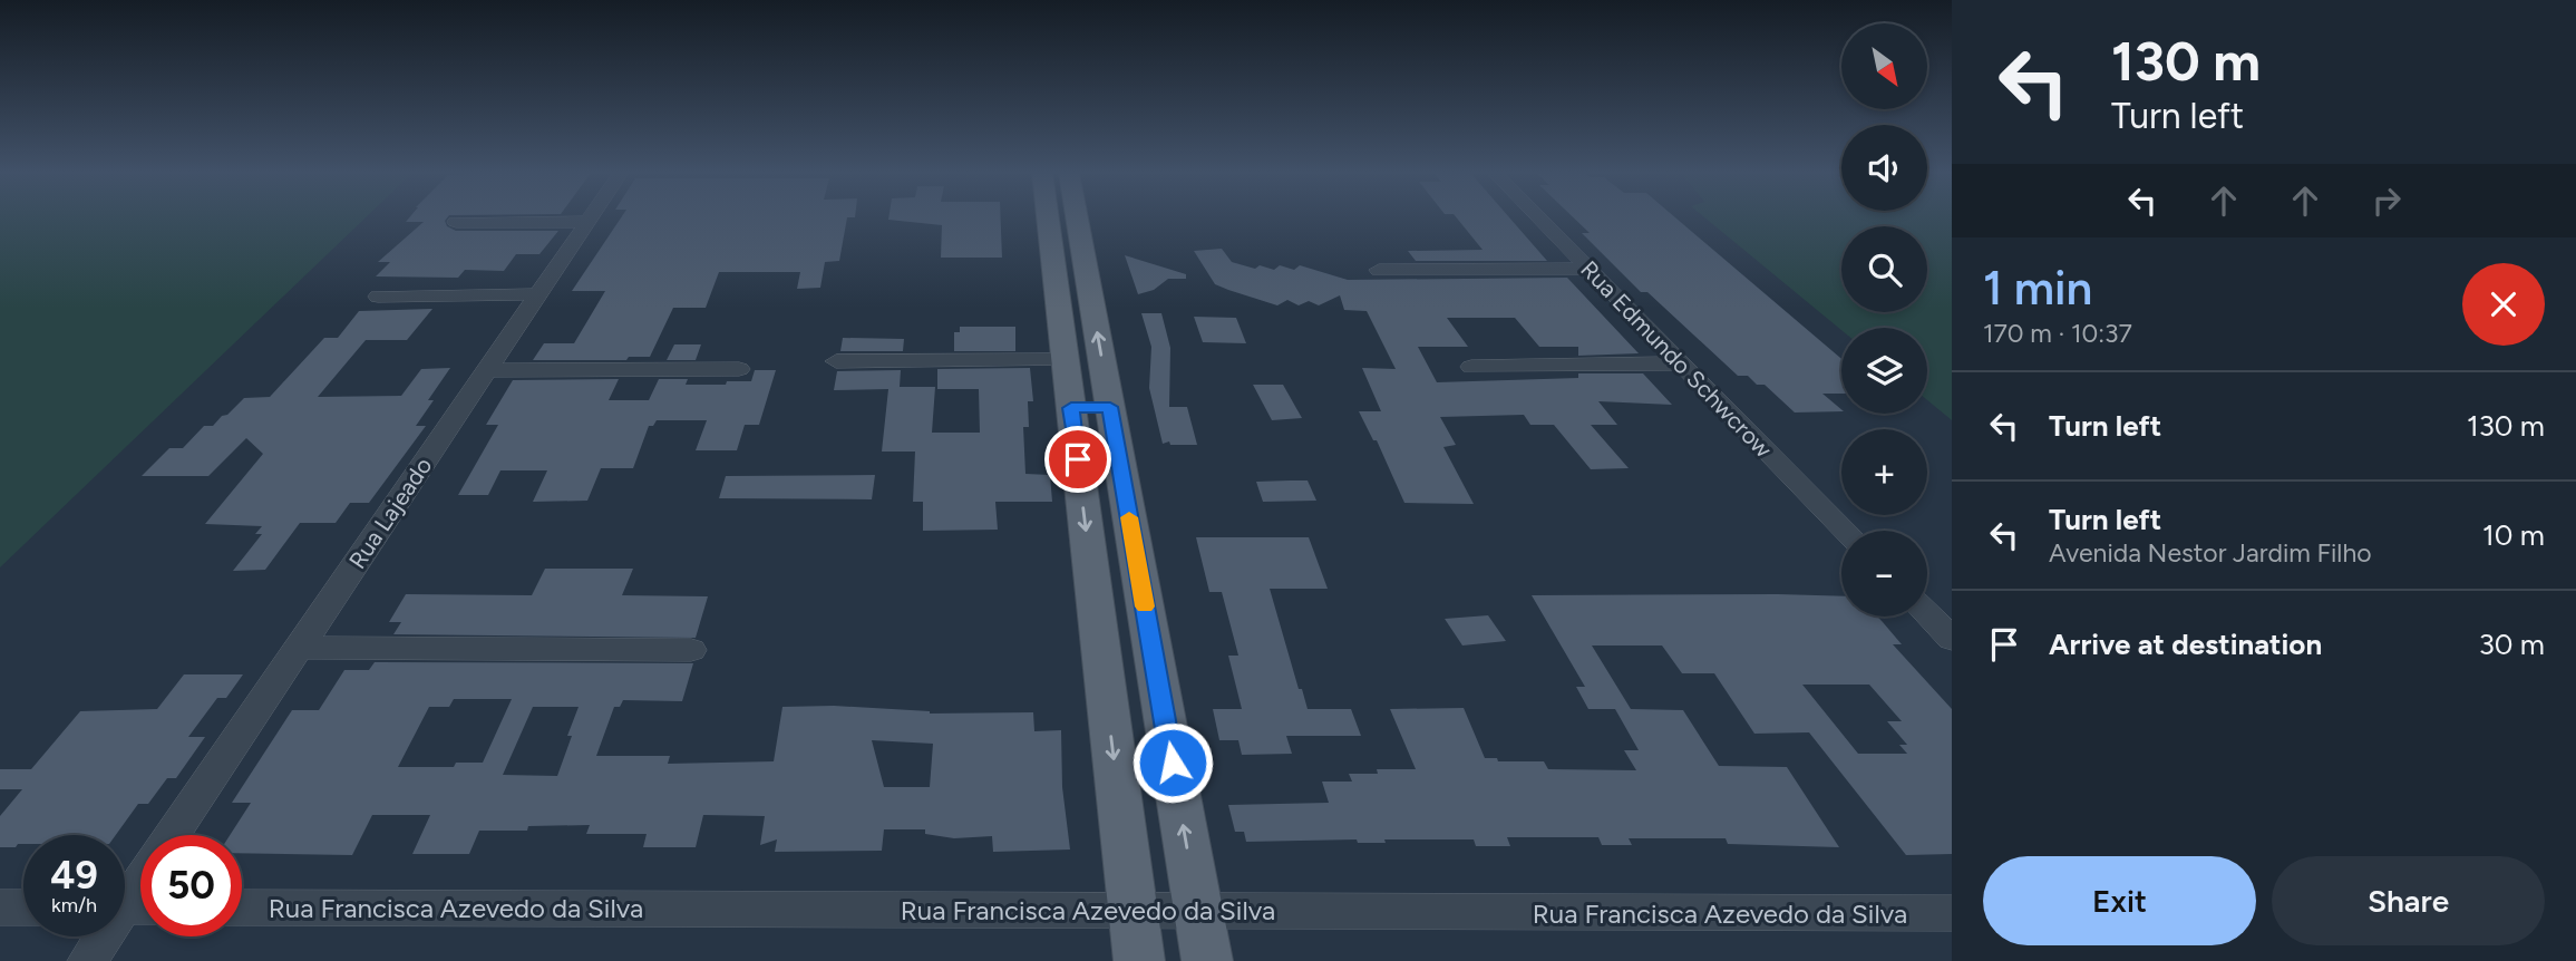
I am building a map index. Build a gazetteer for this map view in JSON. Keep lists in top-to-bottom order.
{
  "streets": {
    "street": ["Rua Edmundo Schwcrow", "Rua Lajeado", "Rua Francisca Azevedo da Silva"]
  },
  "north": "bottom right",
  "page": {
    "turn": ["130 m", "Turn left"],
    "map_buttons": ["+", "−"],
    "heading": ["1 min", "170 m · 10:37"],
    "list": [
      {
        "name": "Turn left",
        "value": "130 m"
      },
      {
        "name": "Turn left",
        "note": "Avenida Nestor Jardim Filho",
        "value": "10 m"
      },
      {
        "name": "Arrive at destination",
        "value": "30 m"
      }
    ],
    "speed": "49 km/h",
    "limit": "50",
    "buttons": ["Exit", "Share"]
  }
}
